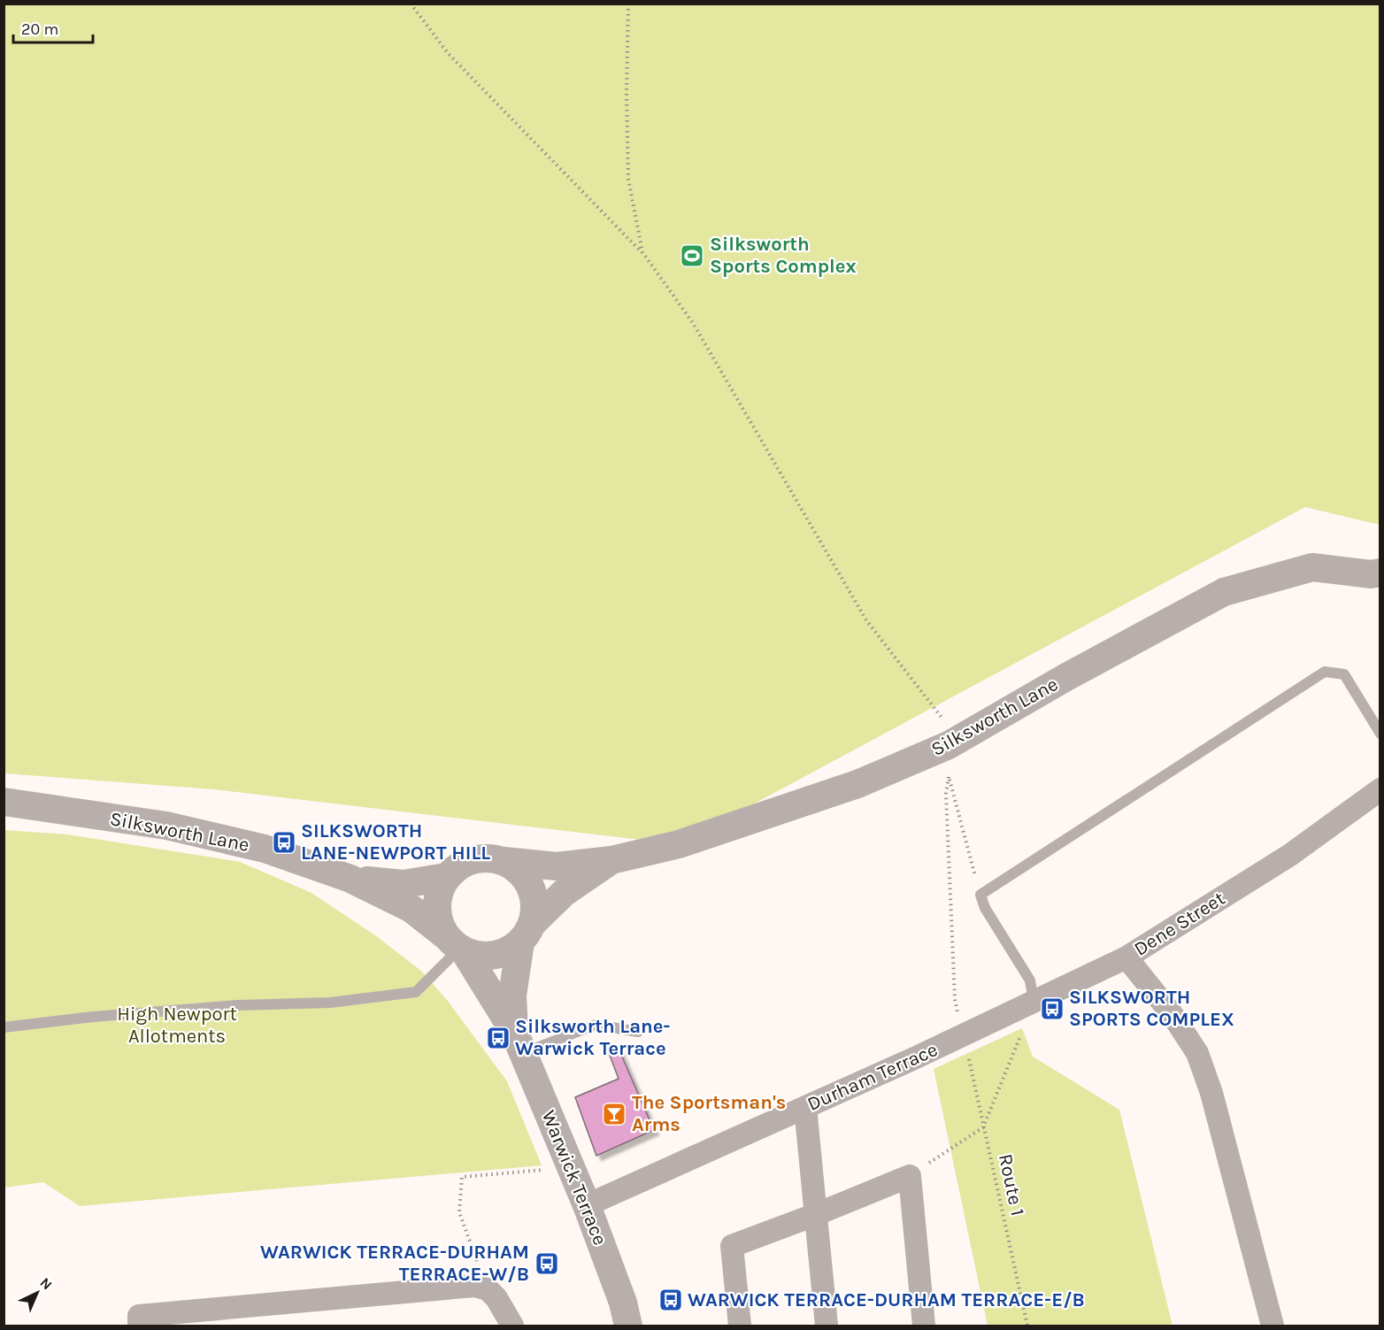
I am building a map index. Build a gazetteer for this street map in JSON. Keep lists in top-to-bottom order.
{
  "streets": {
    "street": [
      "Silksworth Lane",
      "Dene Street",
      "Durham Terrace",
      "Warwick Terrace"
    ],
    "path": ["Route 1"]
  },
  "crossings": [
    ["Silksworth Lane", "Warwick Terrace"],
    ["Dene Street", "Durham Terrace"],
    ["Durham Terrace", "Warwick Terrace"]
  ],
  "parks": ["High Newport Allotments"],
  "places": {
    "sports": ["Silksworth Sports Complex"],
    "bus stop": [
      "SILKSWORTH LANE-NEWPORT HILL",
      "SILKSWORTH SPORTS COMPLEX",
      "Silksworth Lane- Warwick Terrace",
      "WARWICK TERRACE-DURHAM TERRACE-W/B",
      "WARWICK TERRACE-DURHAM TERRACE-E/B"
    ],
    "bar": ["The Sportsman's Arms"]
  },
  "scale_bar": "20 m",
  "north": "top right"
}
